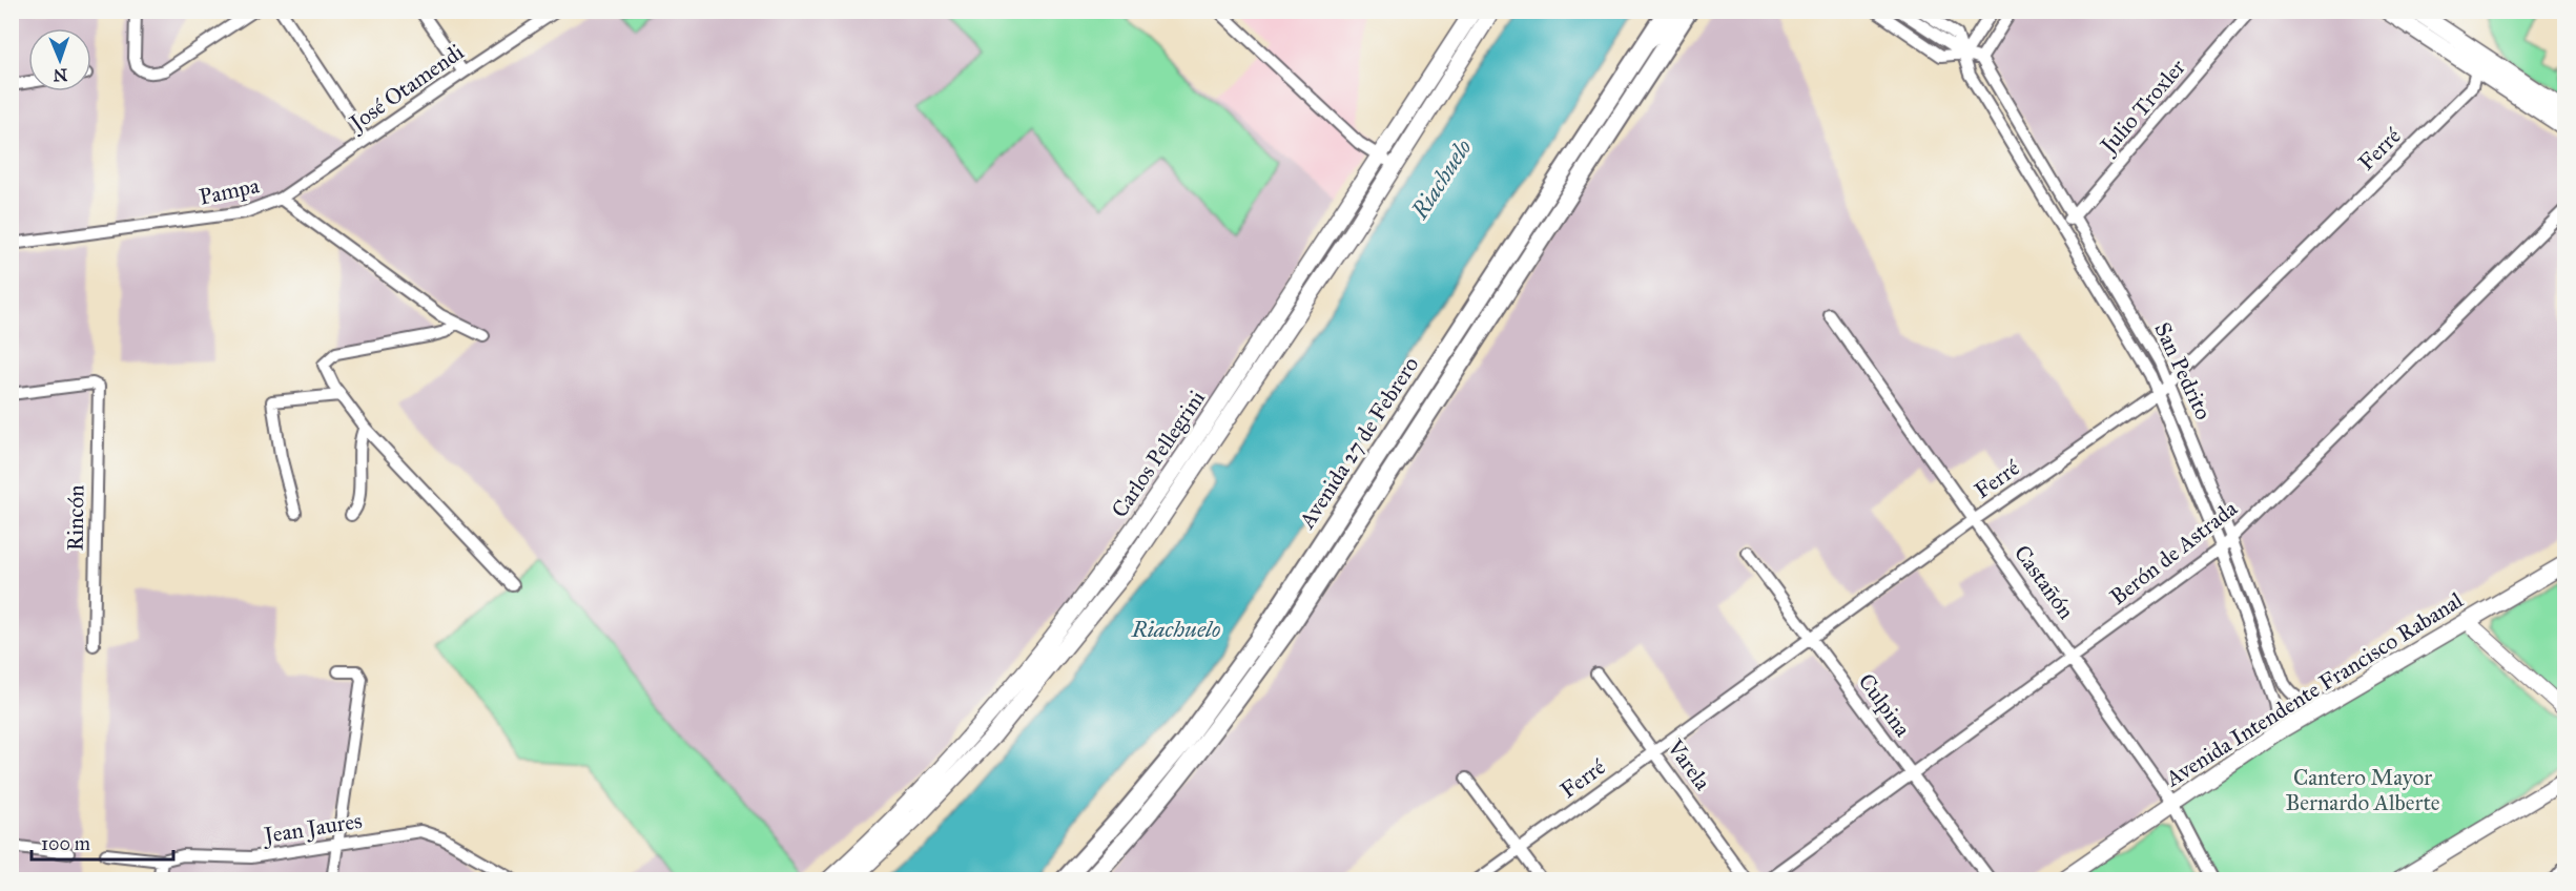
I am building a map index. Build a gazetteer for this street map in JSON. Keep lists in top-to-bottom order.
{
  "streets": {
    "main road": ["Avenida 27 de Febrero", "Carlos Pellegrini", "Avenida Intendente Francisco Rabanal"],
    "street": [
      "José Otamendi",
      "Julio Troxler",
      "Ferré",
      "Pampa",
      "San Pedrito",
      "Rincón",
      "Berón de Astrada",
      "Castañón",
      "Culpina",
      "Varela",
      "Jean Jaures"
    ]
  },
  "crossings": [
    ["José Otamendi", "Pampa"],
    ["Julio Troxler", "San Pedrito"],
    ["Ferré", "San Pedrito"],
    ["Ferré", "Castañón"],
    ["Ferré", "Culpina"],
    ["Ferré", "Varela"],
    ["San Pedrito", "Berón de Astrada"],
    ["San Pedrito", "Avenida Intendente Francisco Rabanal"],
    ["Berón de Astrada", "Castañón"],
    ["Berón de Astrada", "Culpina"],
    ["Castañón", "Avenida Intendente Francisco Rabanal"]
  ],
  "water": ["Riachuelo"],
  "parks": ["Cantero Mayor Bernardo Alberte"],
  "scale_bar": "100 m",
  "north": "bottom"
}
